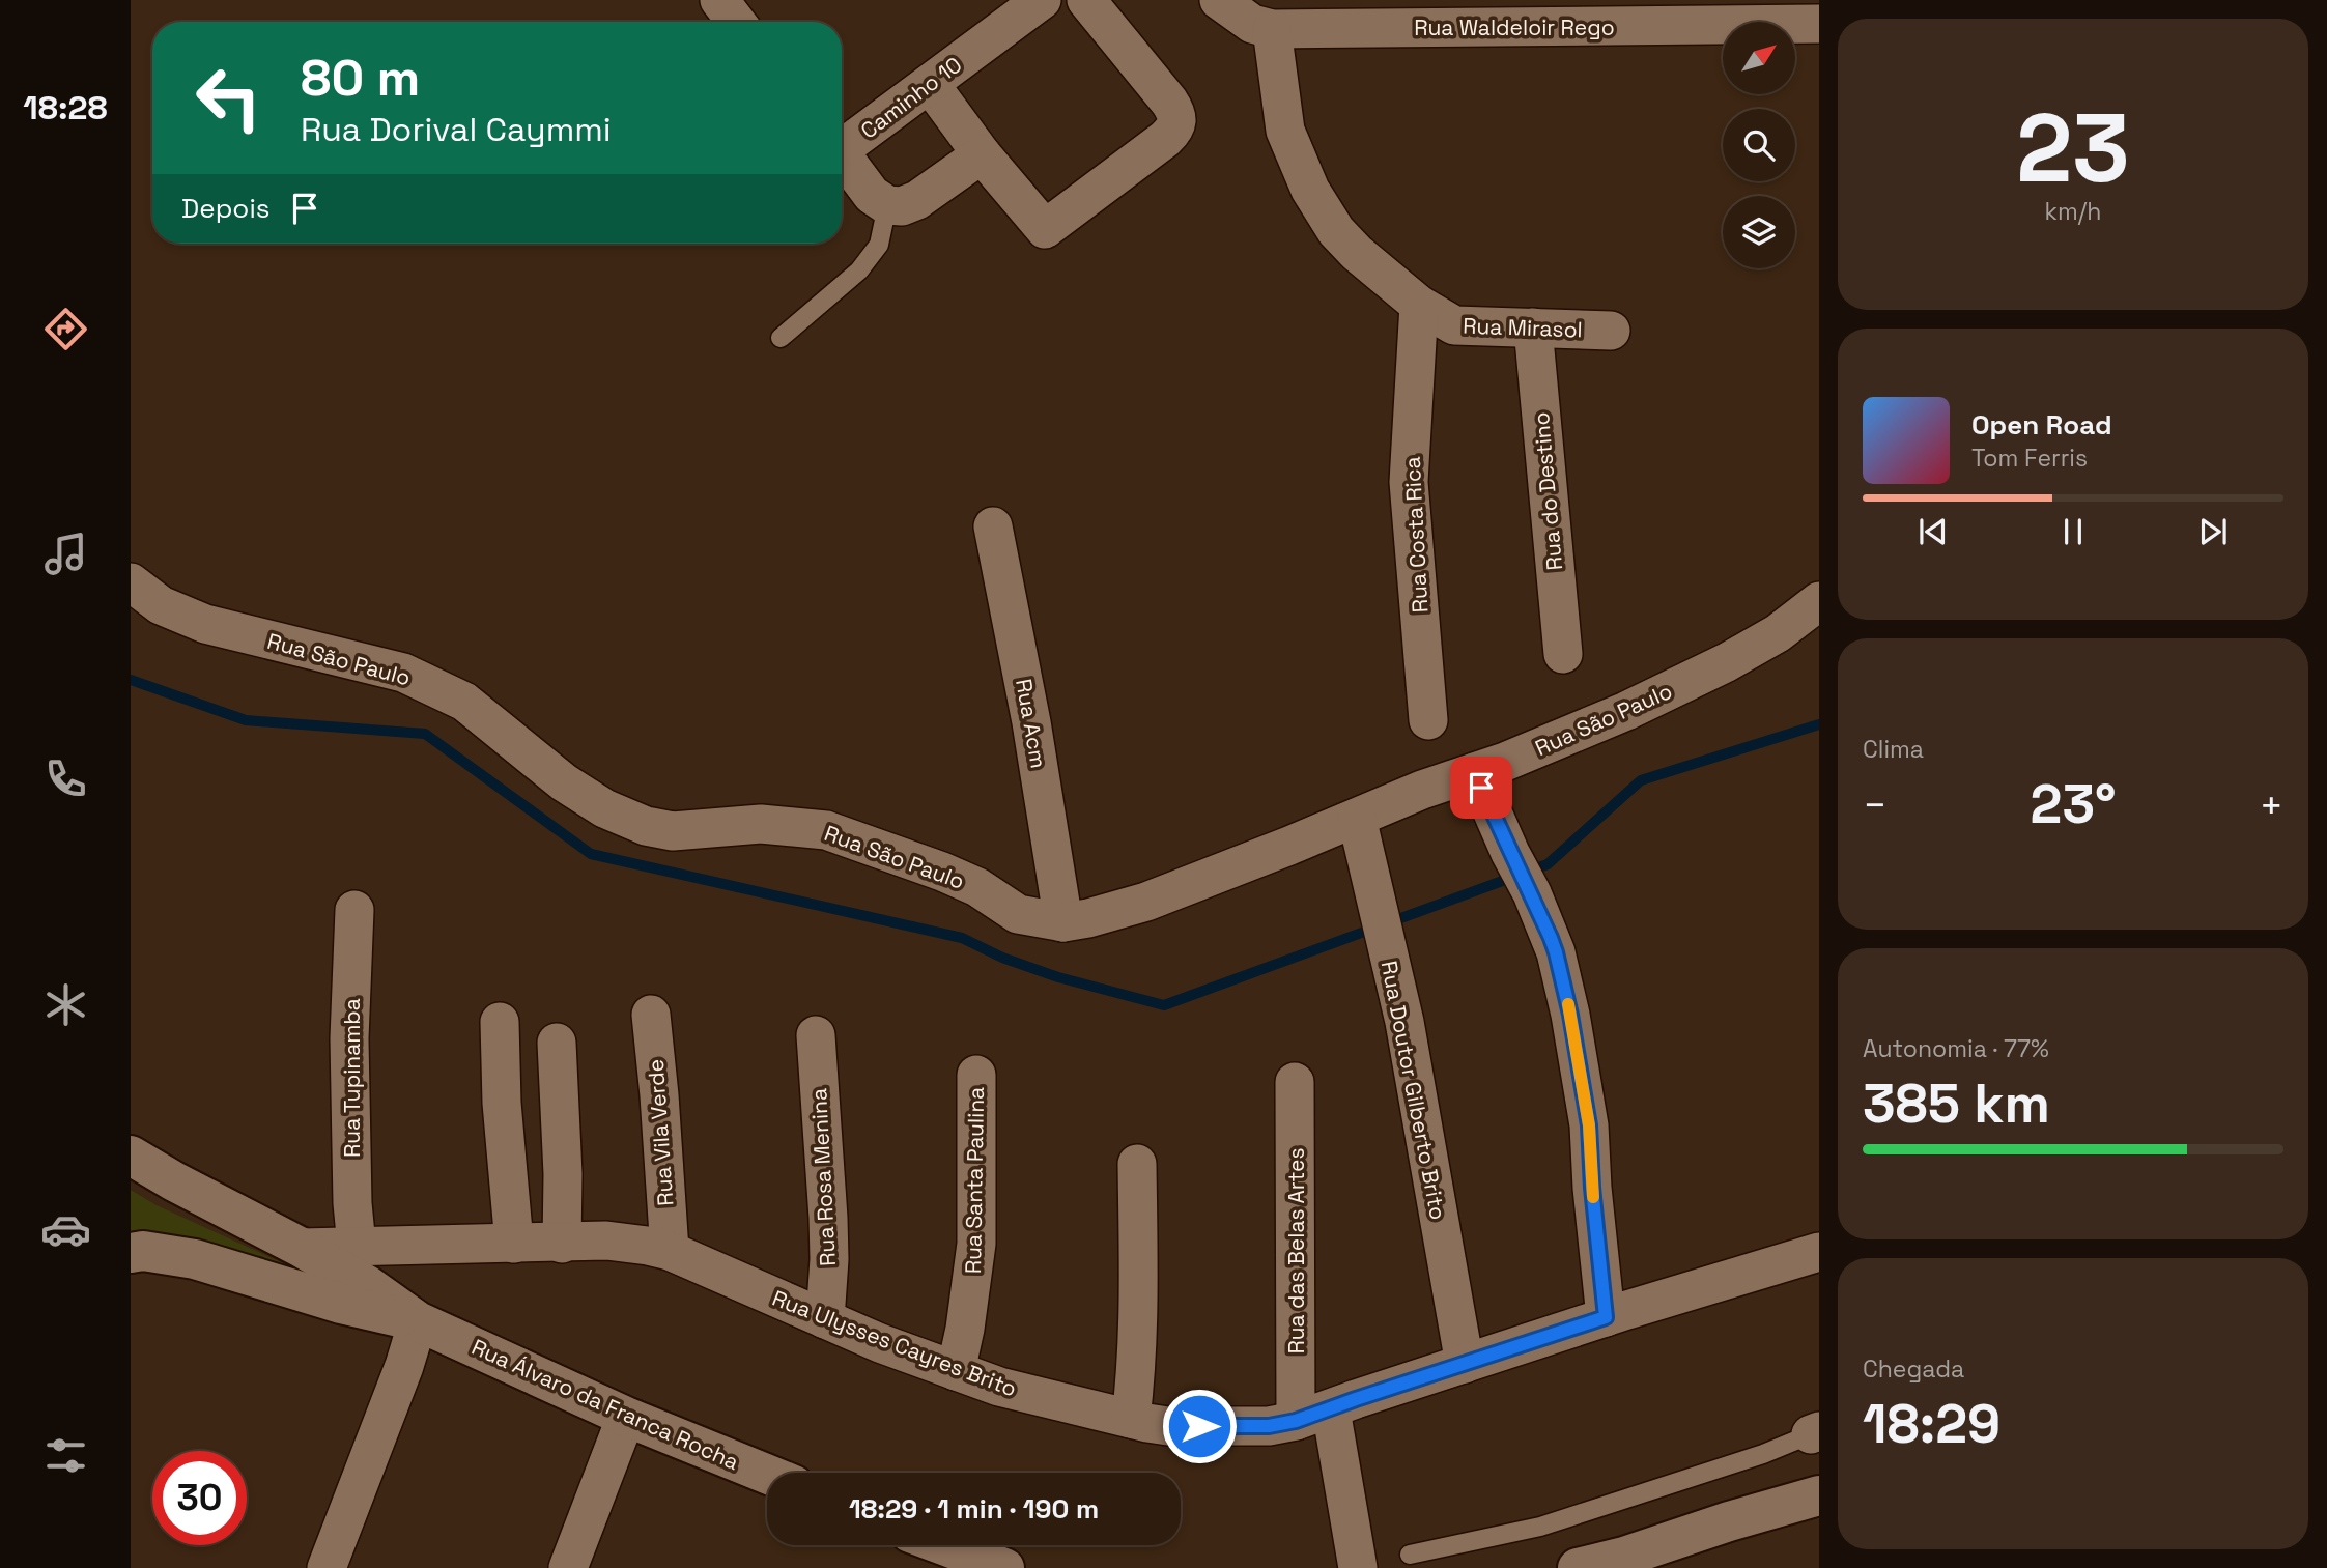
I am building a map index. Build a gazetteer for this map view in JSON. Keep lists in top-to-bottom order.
{
  "streets": {
    "main road": ["Rua Álvaro da Franca Rocha"],
    "street": [
      "Rua Waldeloir Rego",
      "Caminho 10",
      "Rua Mirasol",
      "Rua do Destino",
      "Rua Costa Rica",
      "Rua São Paulo",
      "Rua Acm",
      "Rua Tupinamba",
      "Rua Doutor Gilberto Brito",
      "Rua Vila Verde",
      "Rua Rosa Menina",
      "Rua Santa Paulina",
      "Rua das Belas Artes",
      "Rua Ulysses Cayres Brito"
    ]
  },
  "crossings": [
    ["Rua Waldeloir Rego", "Rua Mirasol"],
    ["Rua Mirasol", "Rua do Destino"],
    ["Rua Mirasol", "Rua Costa Rica"],
    ["Rua São Paulo", "Rua Acm"],
    ["Rua São Paulo", "Rua Doutor Gilberto Brito"],
    ["Rua Doutor Gilberto Brito", "Rua Ulysses Cayres Brito"],
    ["Rua Vila Verde", "Rua Ulysses Cayres Brito"],
    ["Rua Rosa Menina", "Rua Ulysses Cayres Brito"],
    ["Rua Santa Paulina", "Rua Ulysses Cayres Brito"],
    ["Rua das Belas Artes", "Rua Ulysses Cayres Brito"]
  ],
  "north": "top right",
  "page": {
    "tabs": "18:28",
    "tile": [
      ["23", "km/h"],
      "Clima",
      ["Autonomia · 77%", "385 km"],
      ["Chegada", "18:29"]
    ],
    "turn": ["80 m", "Rua Dorival Caymmi"],
    "then": "Depois",
    "song": ["Open Road", "Tom Ferris"],
    "heat": ["−", "23°", "+"],
    "limit": "30",
    "trip": "18:29 · 1 min · 190 m"
  }
}
